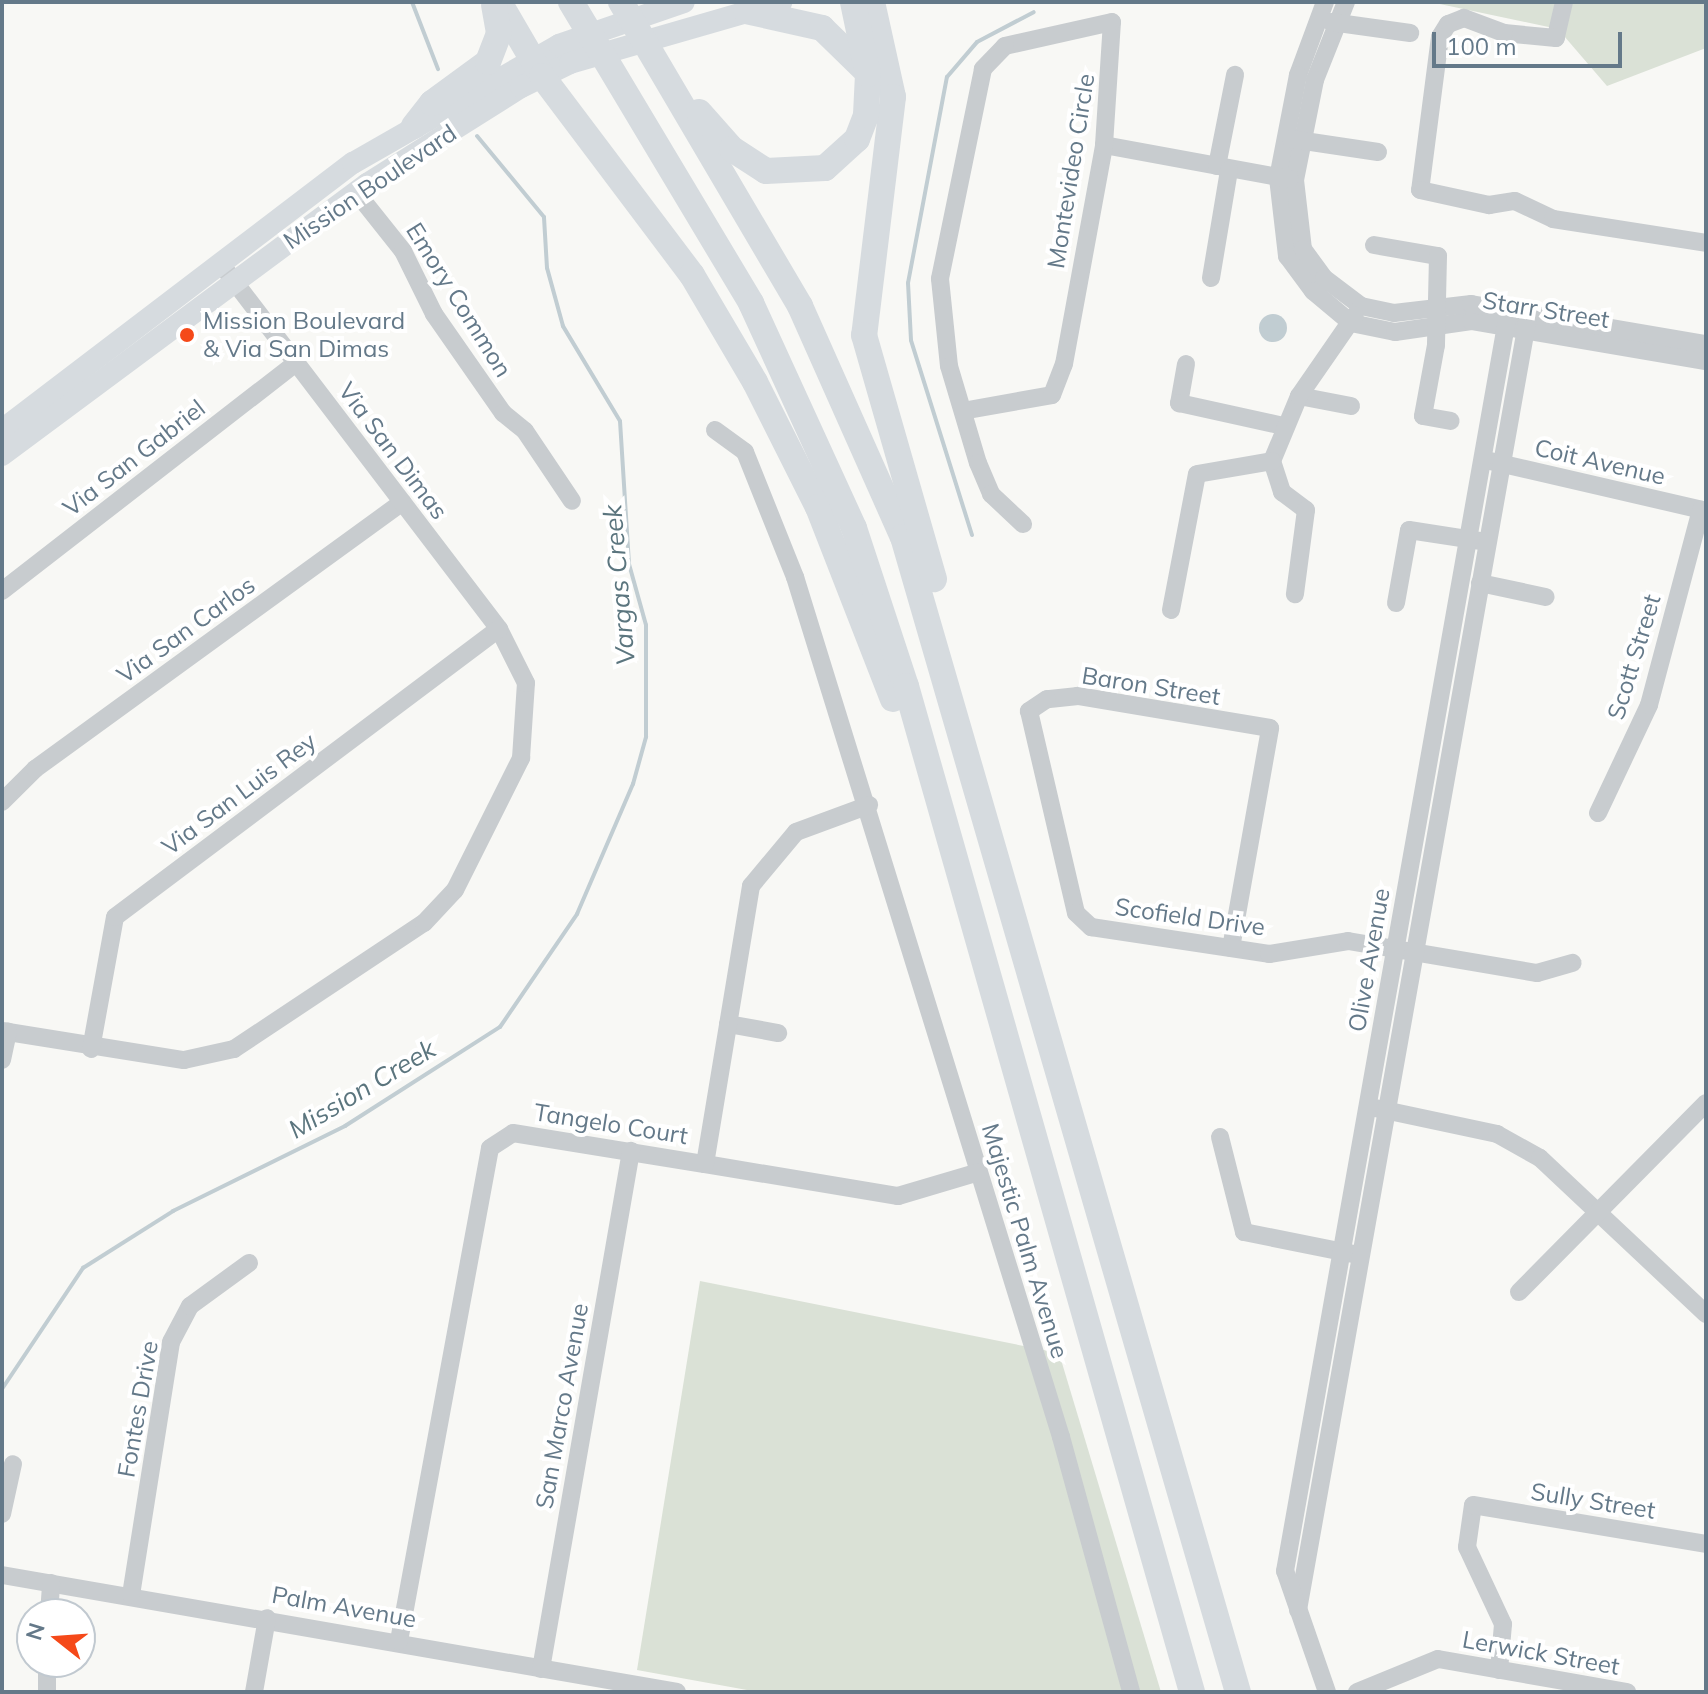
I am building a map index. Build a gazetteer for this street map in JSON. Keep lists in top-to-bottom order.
{
  "streets": {
    "main road": ["Mission Boulevard"],
    "street": [
      "Montevideo Circle",
      "Emory Common",
      "Starr Street",
      "Via San Dimas",
      "Via San Gabriel",
      "Coit Avenue",
      "Via San Carlos",
      "Scott Street",
      "Baron Street",
      "Via San Luis Rey",
      "Scofield Drive",
      "Olive Avenue",
      "Tangelo Court",
      "Majestic Palm Avenue",
      "San Marco Avenue",
      "Fontes Drive",
      "Sully Street",
      "Palm Avenue",
      "Lerwick Street"
    ]
  },
  "crossings": [
    ["Mission Boulevard", "Emory Common"],
    ["Mission Boulevard", "Via San Dimas"],
    ["Starr Street", "Olive Avenue"],
    ["Via San Dimas", "Via San Gabriel"],
    ["Via San Dimas", "Via San Carlos"],
    ["Via San Dimas", "Via San Luis Rey"],
    ["Coit Avenue", "Scott Street"],
    ["Coit Avenue", "Olive Avenue"],
    ["Baron Street", "Scofield Drive"],
    ["Scofield Drive", "Olive Avenue"],
    ["Tangelo Court", "Majestic Palm Avenue"],
    ["Tangelo Court", "San Marco Avenue"],
    ["Tangelo Court", "Palm Avenue"],
    ["San Marco Avenue", "Palm Avenue"],
    ["Fontes Drive", "Palm Avenue"],
    ["Sully Street", "Lerwick Street"]
  ],
  "water": ["Vargas Creek", "Mission Creek"],
  "places": ["Mission Boulevard & Via San Dimas"],
  "scale_bar": "100 m",
  "north": "left"
}
